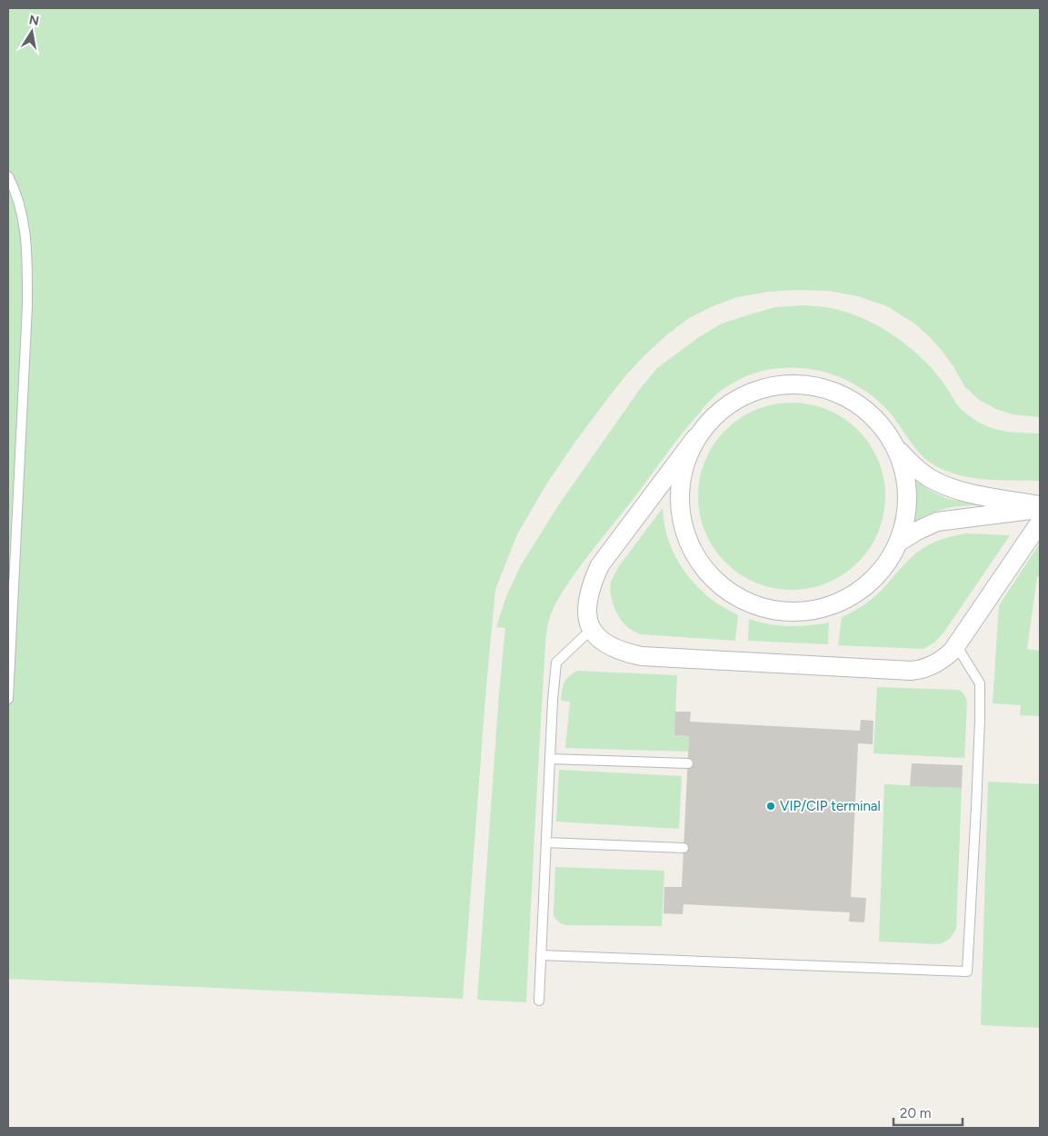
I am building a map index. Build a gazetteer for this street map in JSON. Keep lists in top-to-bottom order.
{
  "places": ["VIP/CIP terminal"],
  "scale_bar": "20 m",
  "north": "top"
}
